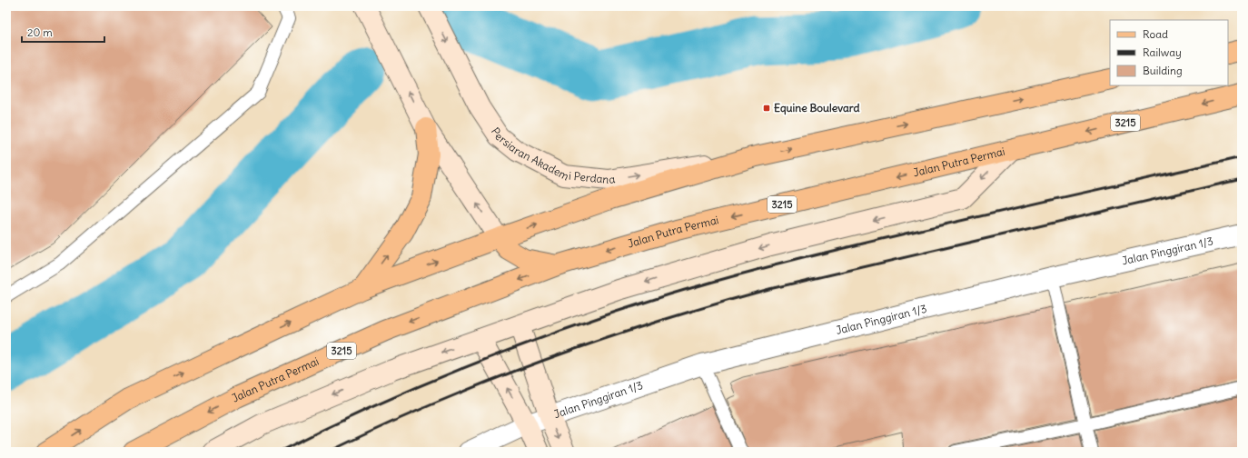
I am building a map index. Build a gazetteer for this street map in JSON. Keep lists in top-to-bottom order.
{
  "streets": {
    "main road": ["3215", "Jalan Putra Permai"],
    "street": ["Persiaran Akademi Perdana", "Jalan Pinggiran 1/3"]
  },
  "one_way": ["Persiaran Akademi Perdana"],
  "places": {
    "transit": ["Equine Boulevard"]
  },
  "legend": ["Road", "Railway", "Building"],
  "scale_bar": "20 m"
}
